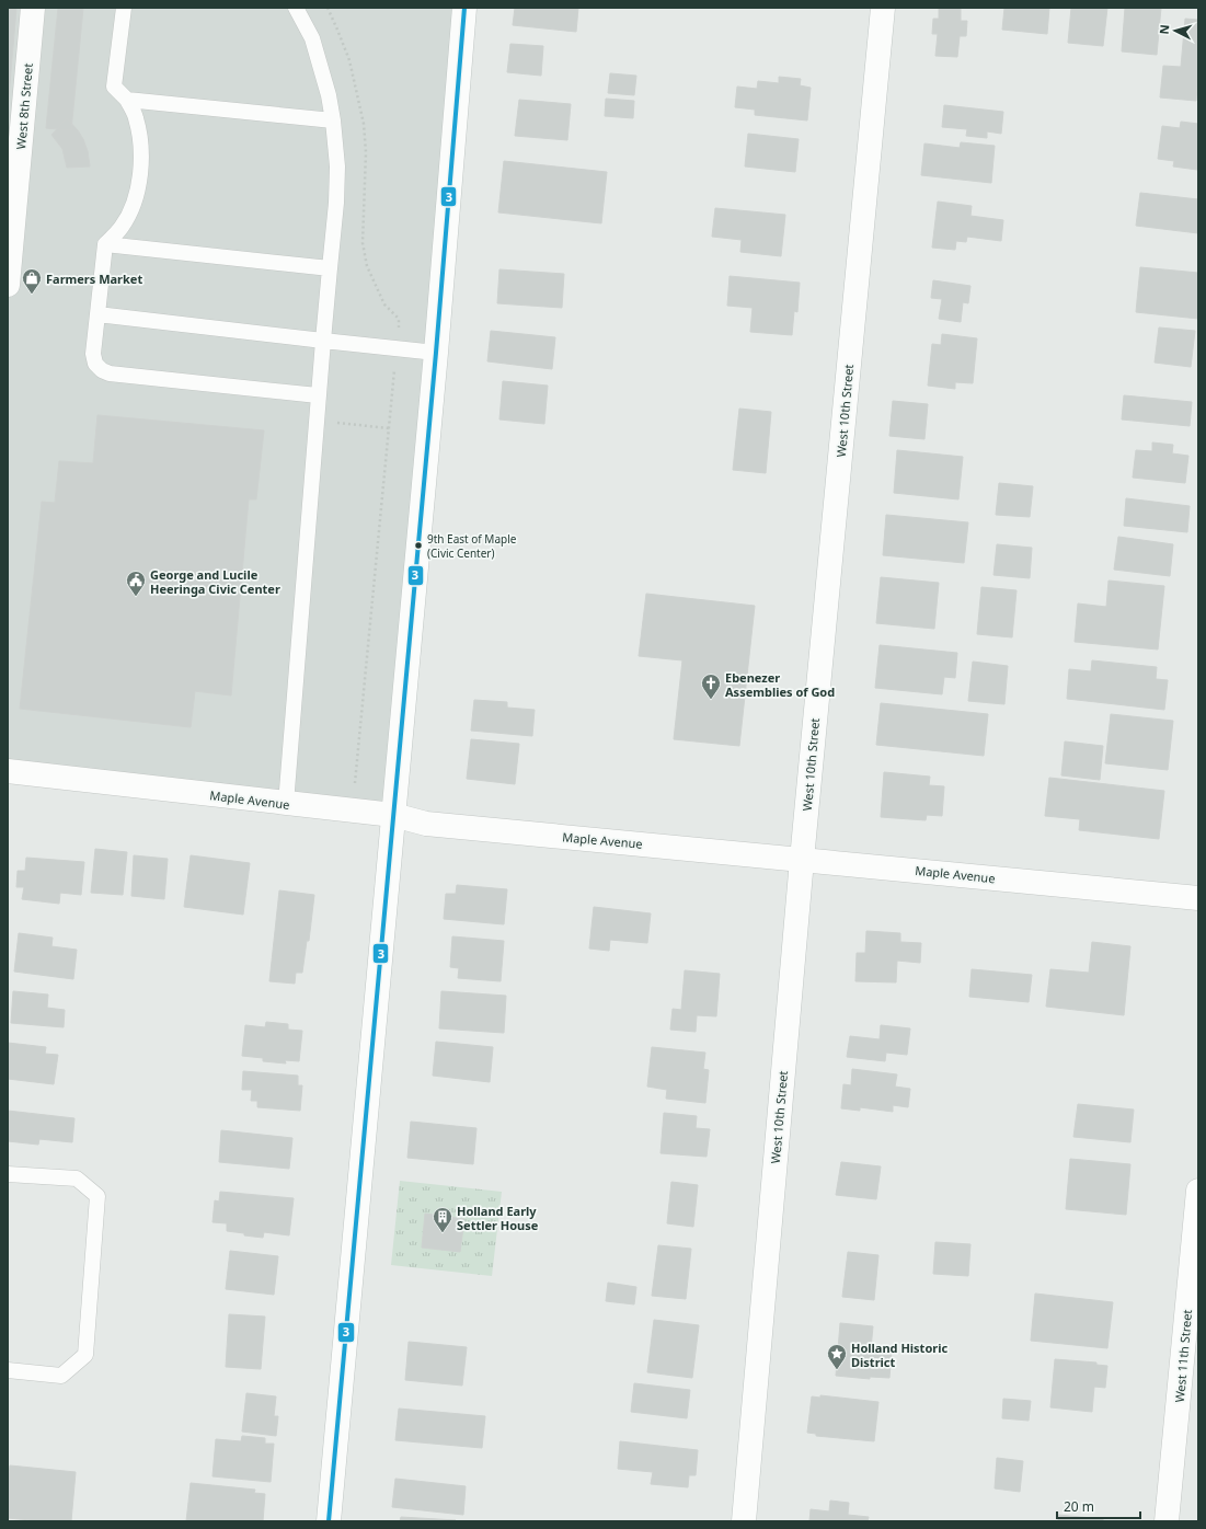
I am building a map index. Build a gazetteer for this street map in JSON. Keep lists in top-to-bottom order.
{
  "streets": {
    "street": [
      "West 8th Street",
      "West 10th Street",
      "Maple Avenue",
      "West 11th Street"
    ]
  },
  "crossings": [
    ["West 10th Street", "Maple Avenue"]
  ],
  "places": {
    "shop": ["Farmers Market"],
    "other": ["9th East of Maple (Civic Center)"],
    "public building": ["George and Lucile Heeringa Civic Center"],
    "church": ["Ebenezer Assemblies of God"],
    "building": ["Holland Early Settler House"],
    "place": ["Holland Historic District"]
  },
  "lines": ["transit line 3"],
  "scale_bar": "20 m",
  "north": "left"
}
